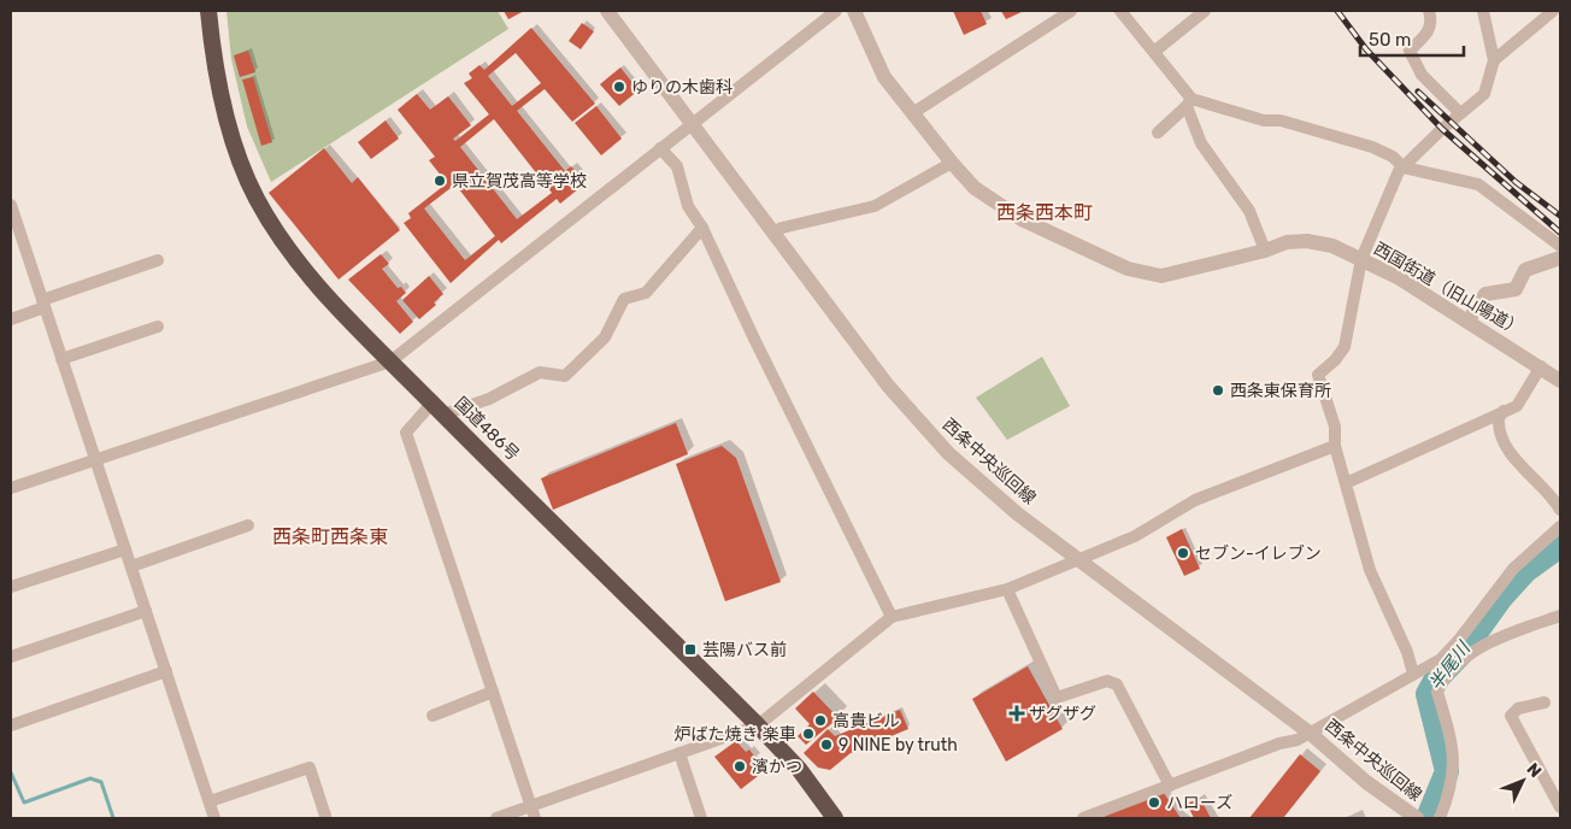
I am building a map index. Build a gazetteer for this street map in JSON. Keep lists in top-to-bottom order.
{
  "streets": {
    "highway": ["国道486号"],
    "street": ["西国街道（旧山陽道）", "西条中央巡回線"]
  },
  "districts": ["西条西本町", "西条町西条東"],
  "water": ["半尾川"],
  "places": {
    "other": [
      "ゆりの木歯科",
      "県立賀茂高等学校",
      "西条東保育所",
      "セブン-イレブン",
      "高貴ビル",
      "炉ばた焼き 楽車",
      "9 NINE by truth",
      "濱かつ",
      "ハローズ"
    ],
    "transit": ["芸陽バス前"],
    "health": ["ザグザグ"]
  },
  "scale_bar": "50 m",
  "north": "top right"
}
